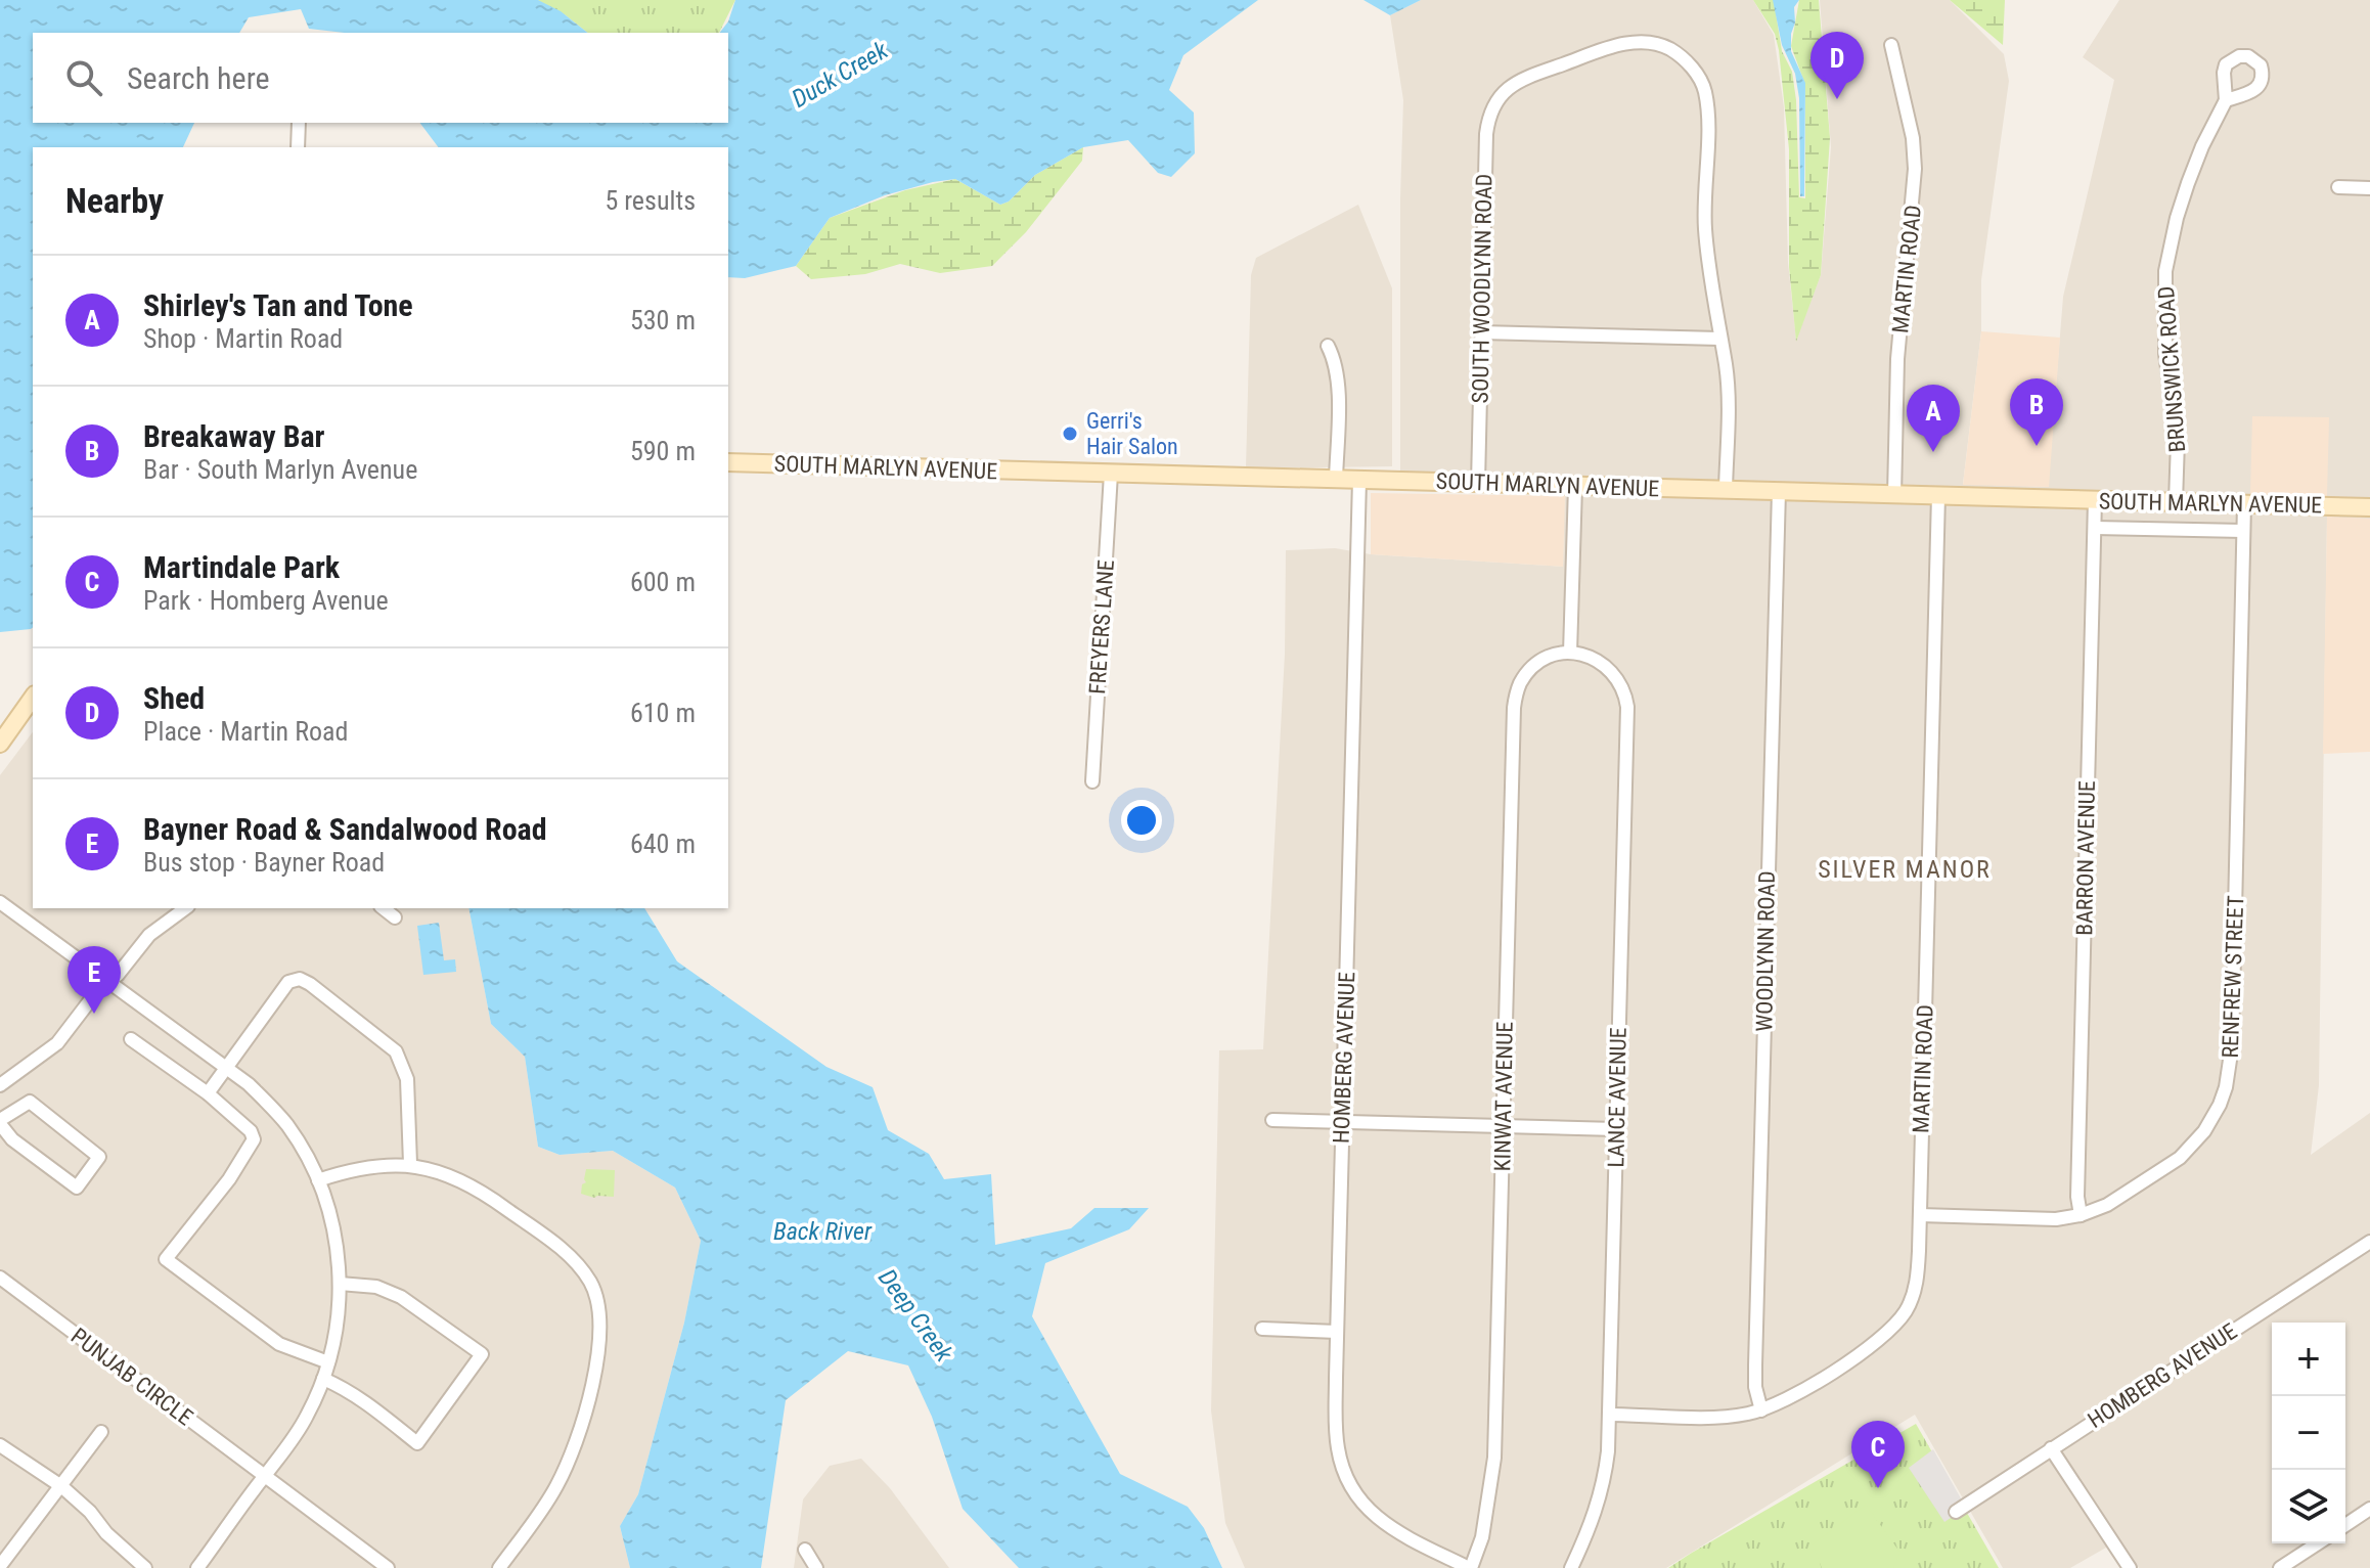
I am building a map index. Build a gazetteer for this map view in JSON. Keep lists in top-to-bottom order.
{
  "streets": {
    "street": [
      "MARTIN ROAD",
      "SOUTH WOODLYNN ROAD",
      "BRUNSWICK ROAD",
      "SOUTH MARLYN AVENUE",
      "FREYERS LANE",
      "BARRON AVENUE",
      "WOODLYNN ROAD",
      "RENFREW STREET",
      "HOMBERG AVENUE",
      "KINWAT AVENUE",
      "LANCE AVENUE",
      "PUNJAB CIRCLE"
    ]
  },
  "crossings": [
    ["MARTIN ROAD", "SOUTH MARLYN AVENUE"],
    ["MARTIN ROAD", "WOODLYNN ROAD"],
    ["MARTIN ROAD", "RENFREW STREET"],
    ["MARTIN ROAD", "LANCE AVENUE"],
    ["SOUTH WOODLYNN ROAD", "SOUTH MARLYN AVENUE"],
    ["BRUNSWICK ROAD", "SOUTH MARLYN AVENUE"],
    ["SOUTH MARLYN AVENUE", "FREYERS LANE"],
    ["SOUTH MARLYN AVENUE", "BARRON AVENUE"],
    ["SOUTH MARLYN AVENUE", "WOODLYNN ROAD"],
    ["SOUTH MARLYN AVENUE", "RENFREW STREET"],
    ["SOUTH MARLYN AVENUE", "HOMBERG AVENUE"],
    ["BARRON AVENUE", "RENFREW STREET"],
    ["HOMBERG AVENUE", "KINWAT AVENUE"],
    ["KINWAT AVENUE", "LANCE AVENUE"]
  ],
  "districts": ["SILVER MANOR"],
  "water": ["Duck Creek", "Back River", "Deep Creek"],
  "places": ["Gerri's Hair Salon"],
  "page": {
    "pins": [
      "D",
      "B",
      "A",
      "E",
      "C"
    ],
    "search": "Search here",
    "heading": ["Nearby", "5 results"],
    "list": [
      {
        "mark": "A",
        "name": "Shirley's Tan and Tone",
        "note": "Shop · Martin Road",
        "value": "530 m"
      },
      {
        "mark": "B",
        "name": "Breakaway Bar",
        "note": "Bar · South Marlyn Avenue",
        "value": "590 m"
      },
      {
        "mark": "C",
        "name": "Martindale Park",
        "note": "Park · Homberg Avenue",
        "value": "600 m"
      },
      {
        "mark": "D",
        "name": "Shed",
        "note": "Place · Martin Road",
        "value": "610 m"
      },
      {
        "mark": "E",
        "name": "Bayner Road & Sandalwood Road",
        "note": "Bus stop · Bayner Road",
        "value": "640 m"
      }
    ],
    "map_buttons": ["+", "−"]
  }
}
